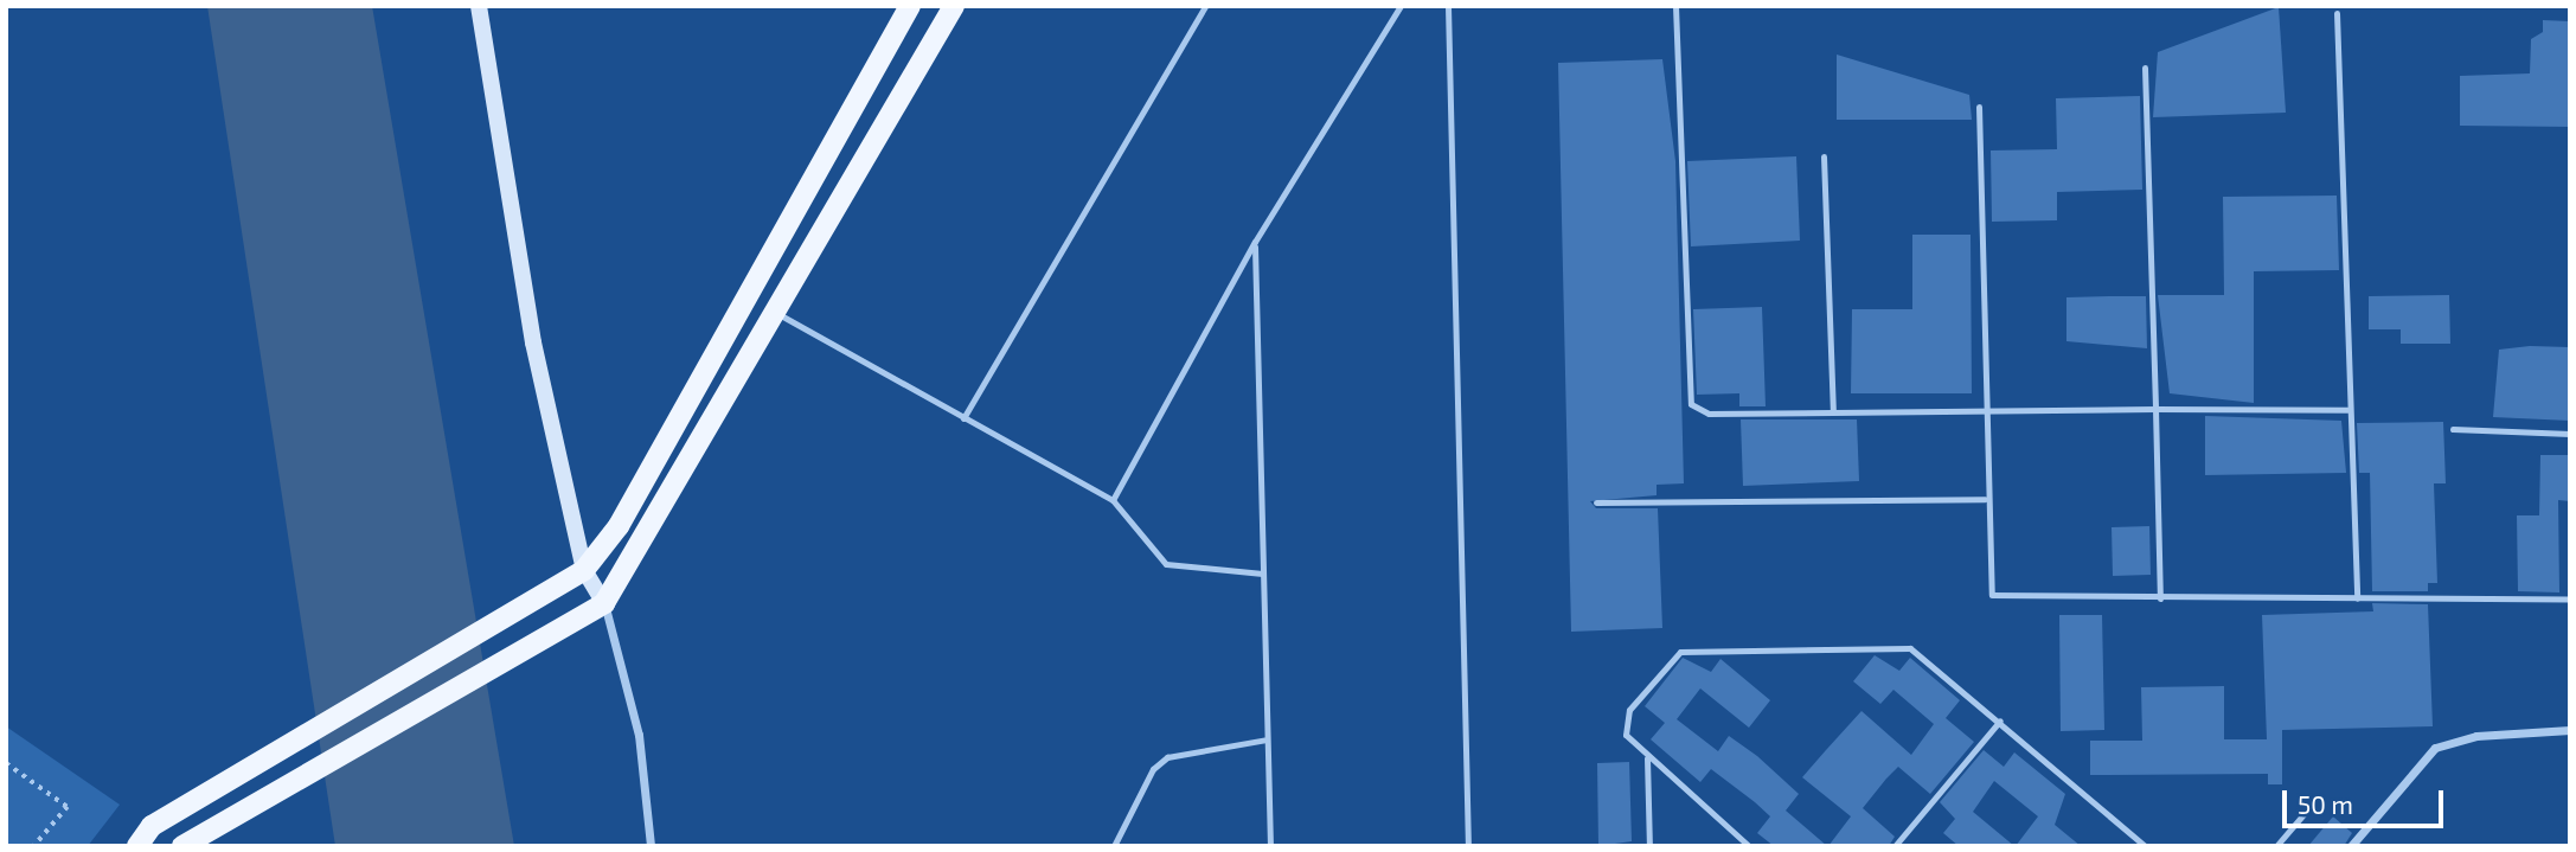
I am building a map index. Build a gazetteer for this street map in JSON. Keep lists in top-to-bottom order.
{
  "scale_bar": "50 m"
}
